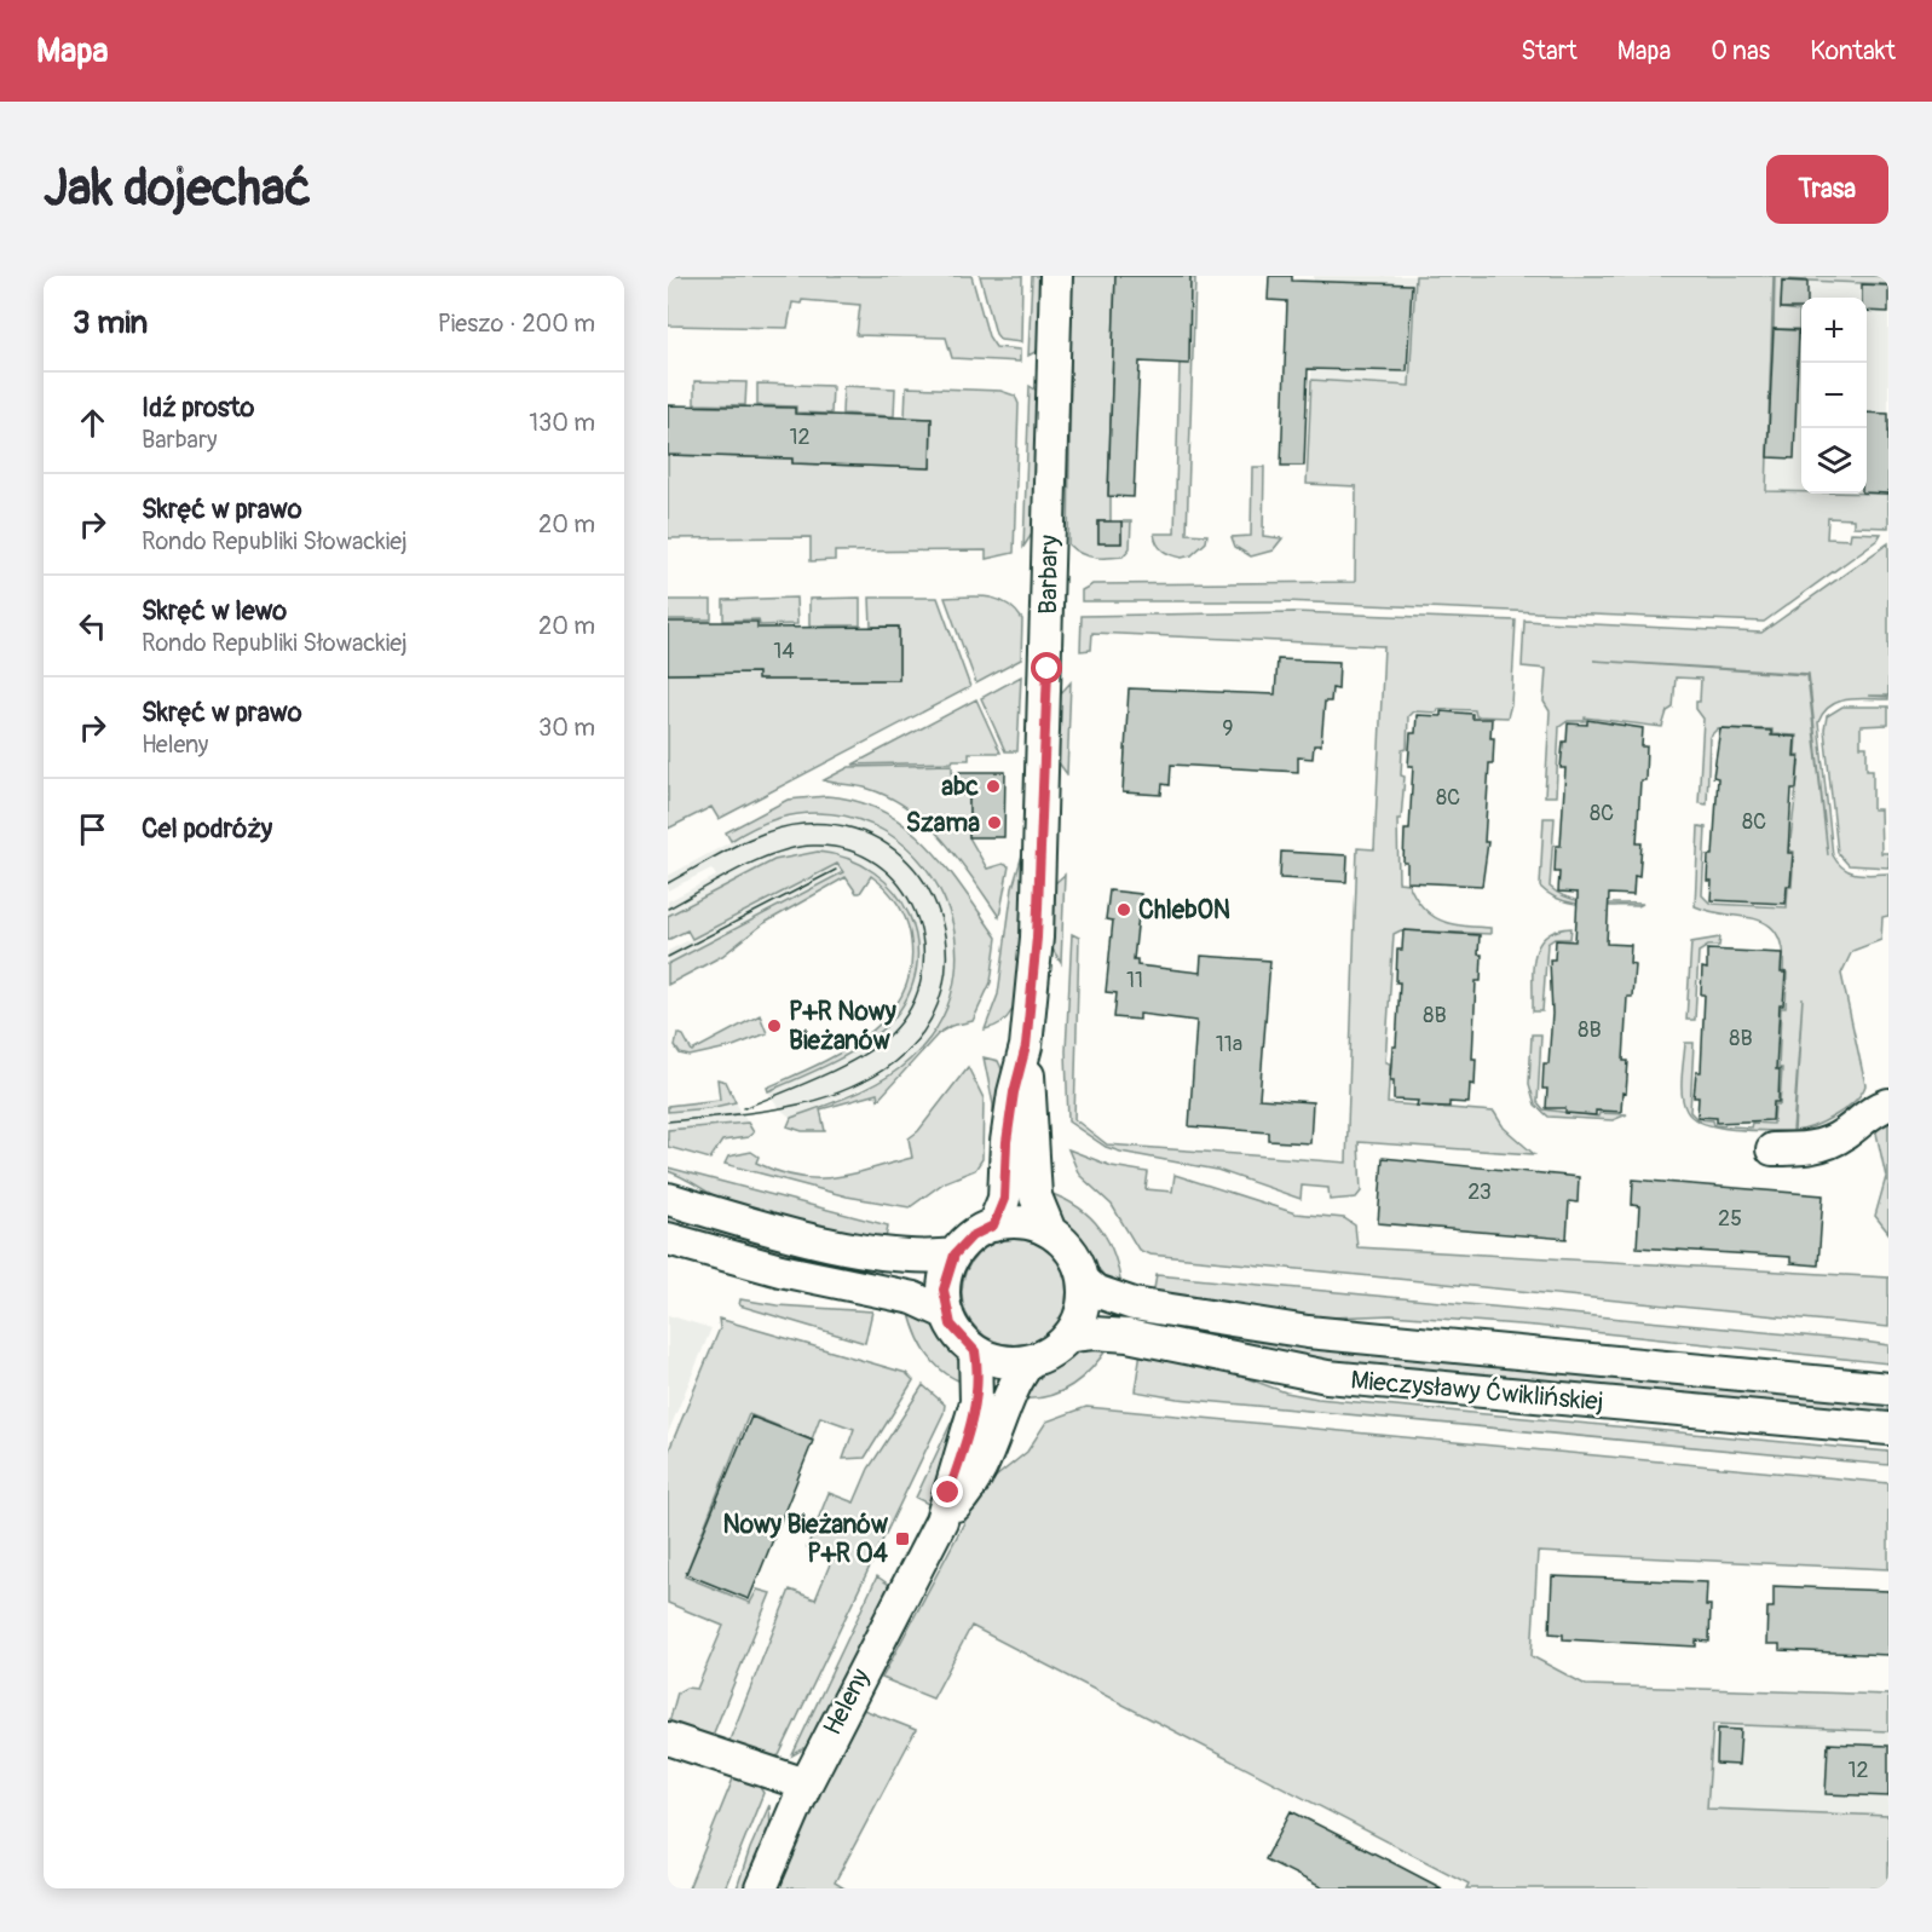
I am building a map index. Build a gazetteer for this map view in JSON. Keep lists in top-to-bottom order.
{
  "streets": {
    "street": ["Barbary", "Mieczysławy Ćwiklińskiej", "Heleny"]
  },
  "crossings": [
    ["Barbary", "Mieczysławy Ćwiklińskiej"],
    ["Barbary", "Heleny"],
    ["Mieczysławy Ćwiklińskiej", "Heleny"]
  ],
  "places": {
    "other": [
      "abc",
      "Szama",
      "ChlebON",
      "P+R Nowy Bieżanów"
    ],
    "transit": ["Nowy Bieżanów P+R 04"]
  },
  "house_numbers": [
    "12",
    "14",
    "9",
    "8C",
    "8C",
    "8C",
    "11",
    "8B",
    "8B",
    "8B",
    "11a",
    "23",
    "25",
    "12"
  ],
  "page": {
    "header": "Mapa",
    "nav": [
      "Start",
      "Mapa",
      "O nas",
      "Kontakt"
    ],
    "buttons": "Trasa",
    "title": "Jak dojechać",
    "heading": ["3 min", "Pieszo · 200 m"],
    "map_buttons": ["+", "−"],
    "list": [
      ["Idź prosto", "Barbary", "130 m"],
      ["Skręć w prawo", "Rondo Republiki Słowackiej", "20 m"],
      ["Skręć w lewo", "Rondo Republiki Słowackiej", "20 m"],
      ["Skręć w prawo", "Heleny", "30 m"],
      "Cel podróży"
    ]
  }
}
